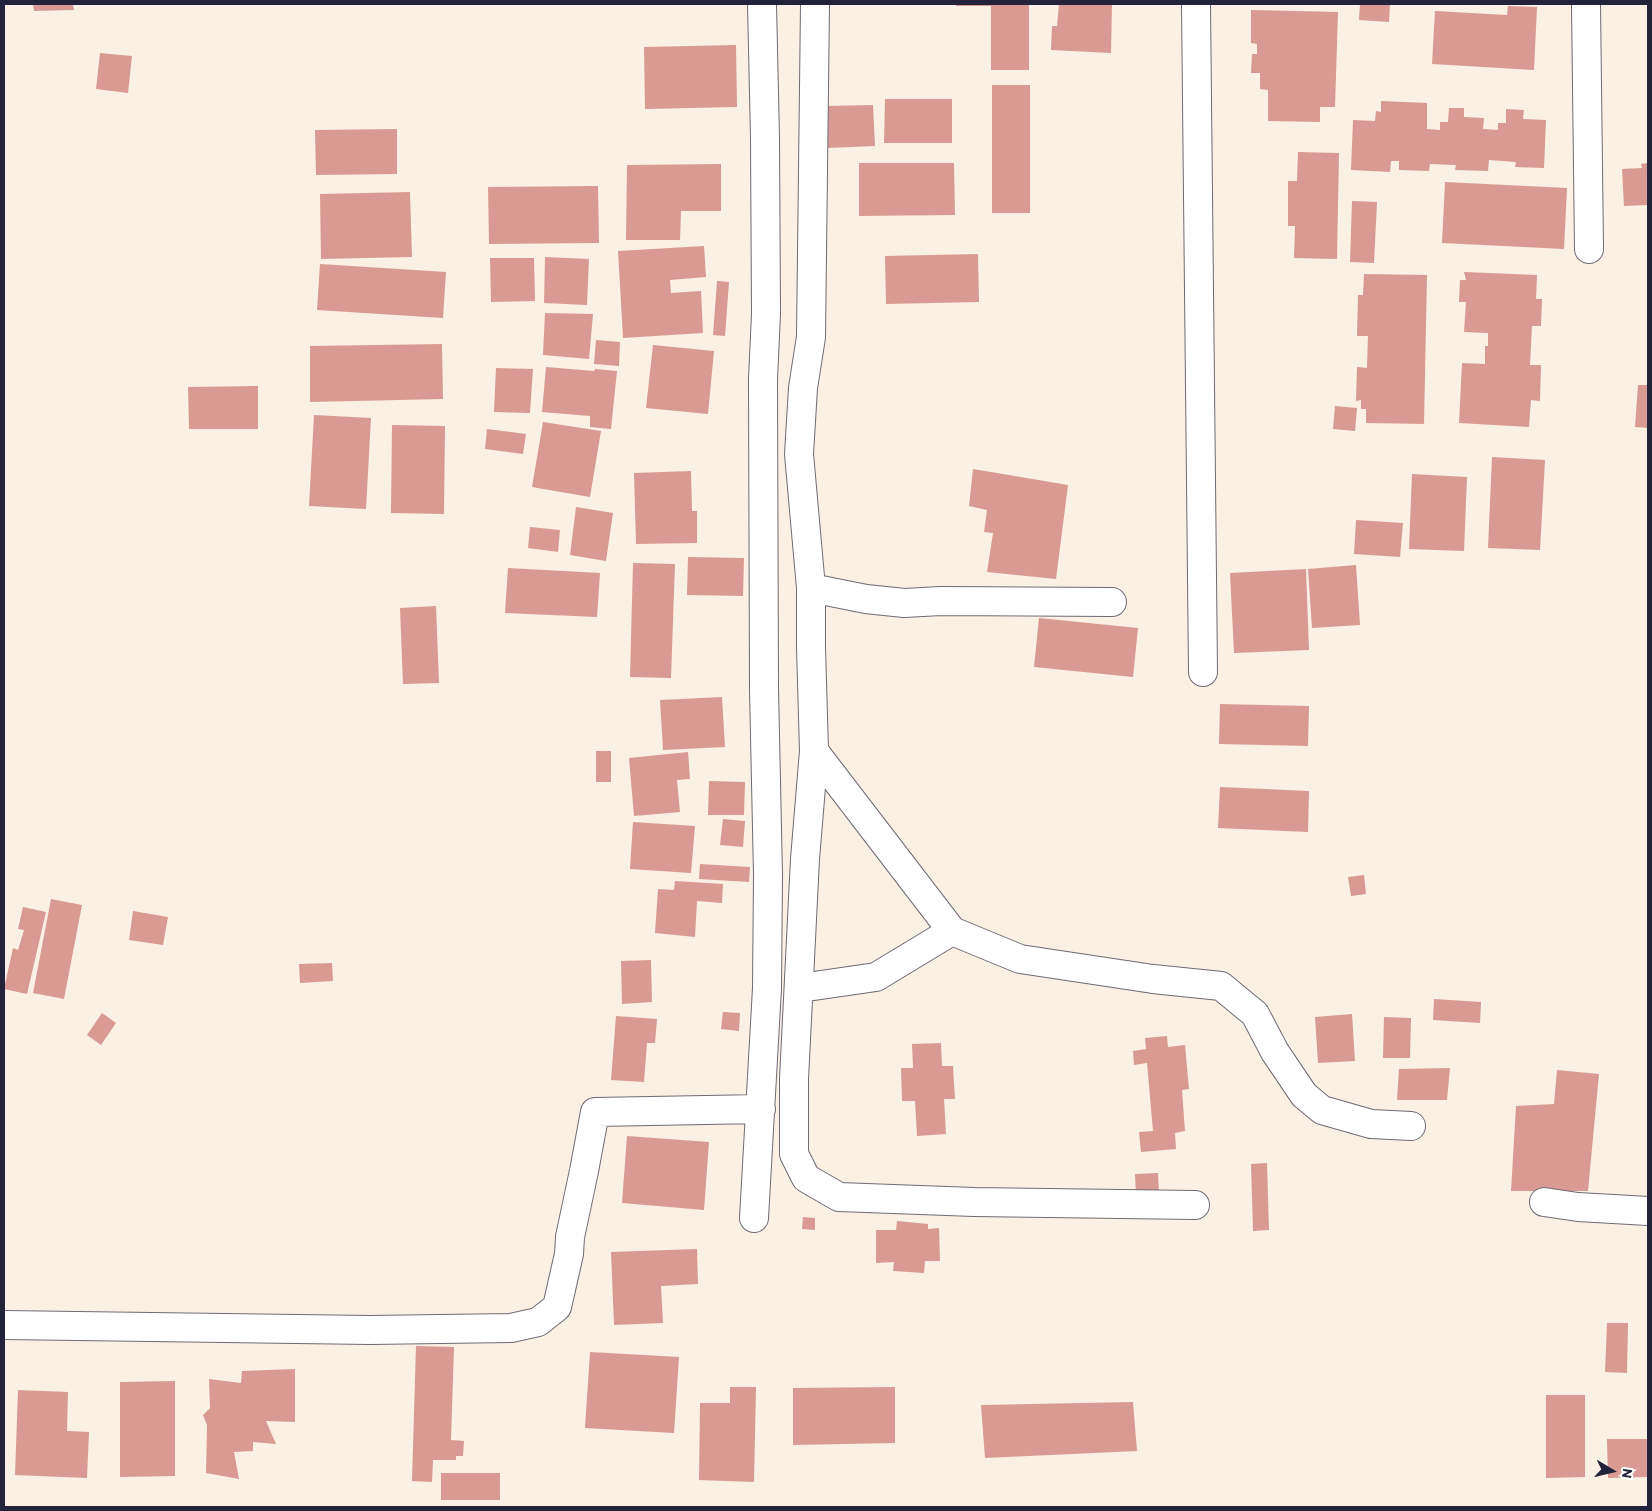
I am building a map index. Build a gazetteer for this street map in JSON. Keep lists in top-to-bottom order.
{
  "north": "right"
}
